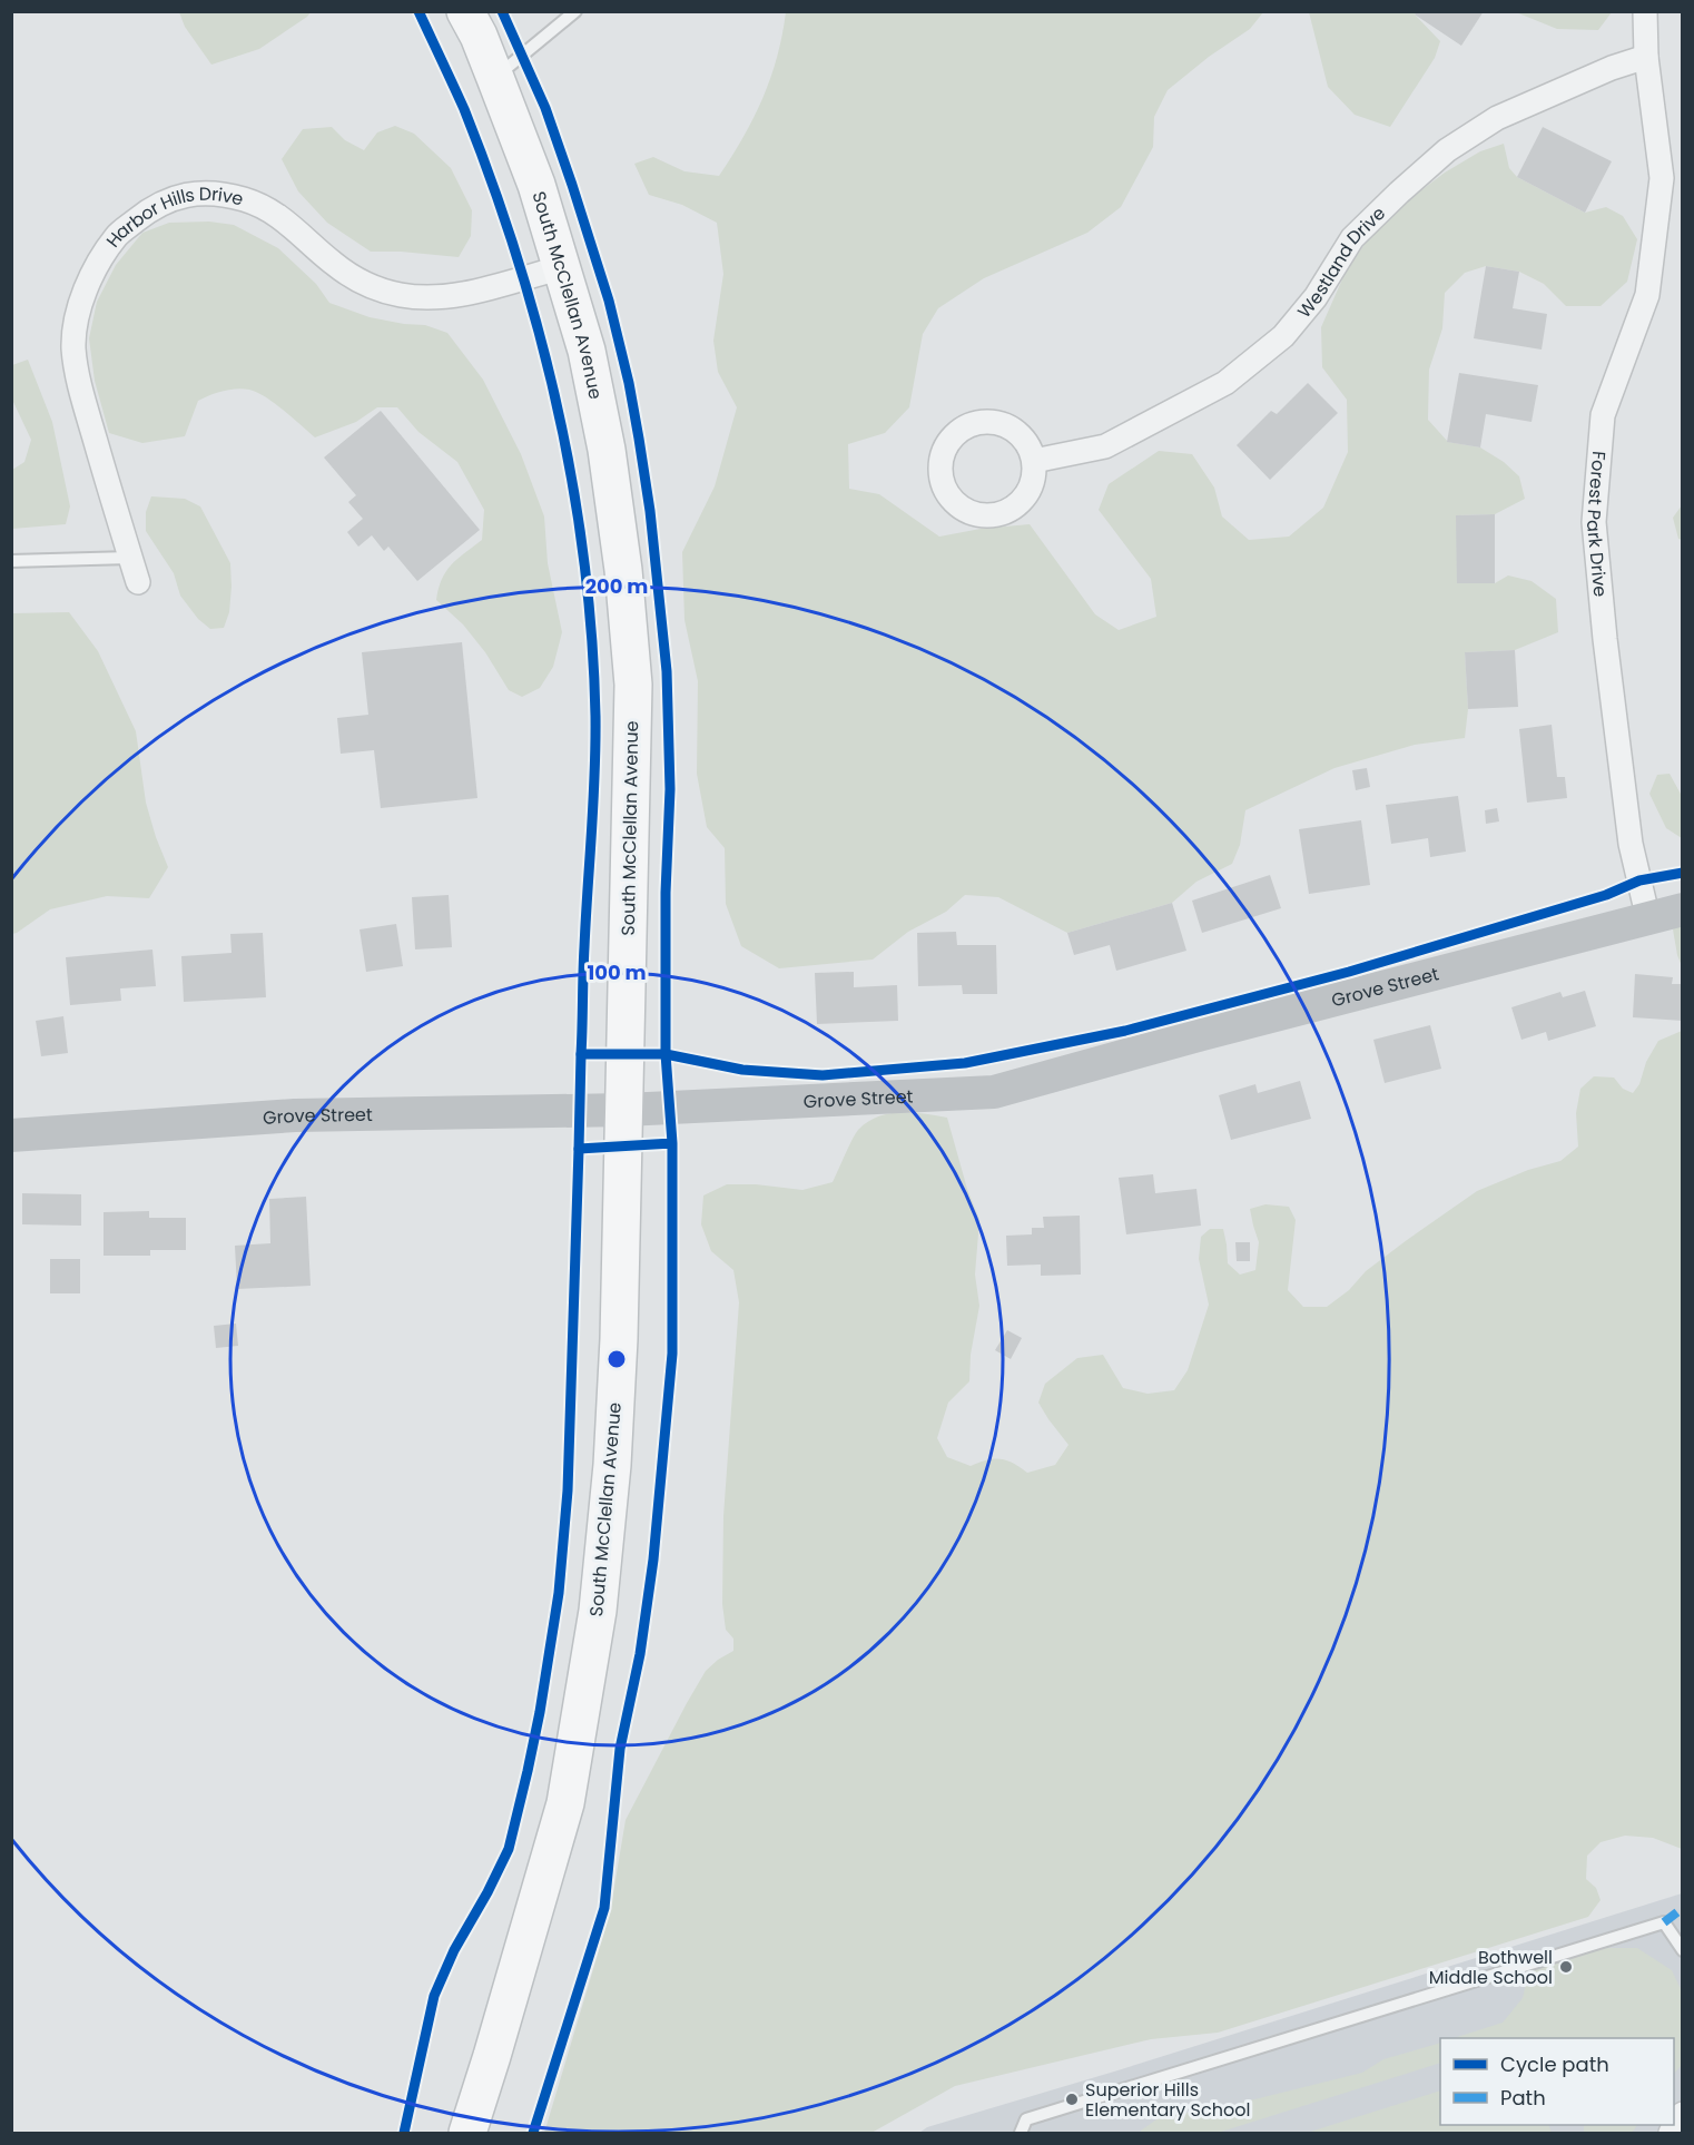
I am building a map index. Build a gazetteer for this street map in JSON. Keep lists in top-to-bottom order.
{
  "streets": {
    "main road": ["South McClellan Avenue", "Grove Street"],
    "street": ["Harbor Hills Drive", "Westland Drive", "Forest Park Drive"]
  },
  "crossings": [
    ["Harbor Hills Drive", "South McClellan Avenue"],
    ["Westland Drive", "Forest Park Drive"],
    ["South McClellan Avenue", "Grove Street"],
    ["Forest Park Drive", "Grove Street"]
  ],
  "places": ["Bothwell Middle School", "Superior Hills Elementary School"],
  "legend": ["Cycle path", "Path"],
  "rings": ["200 m", "100 m"]
}
